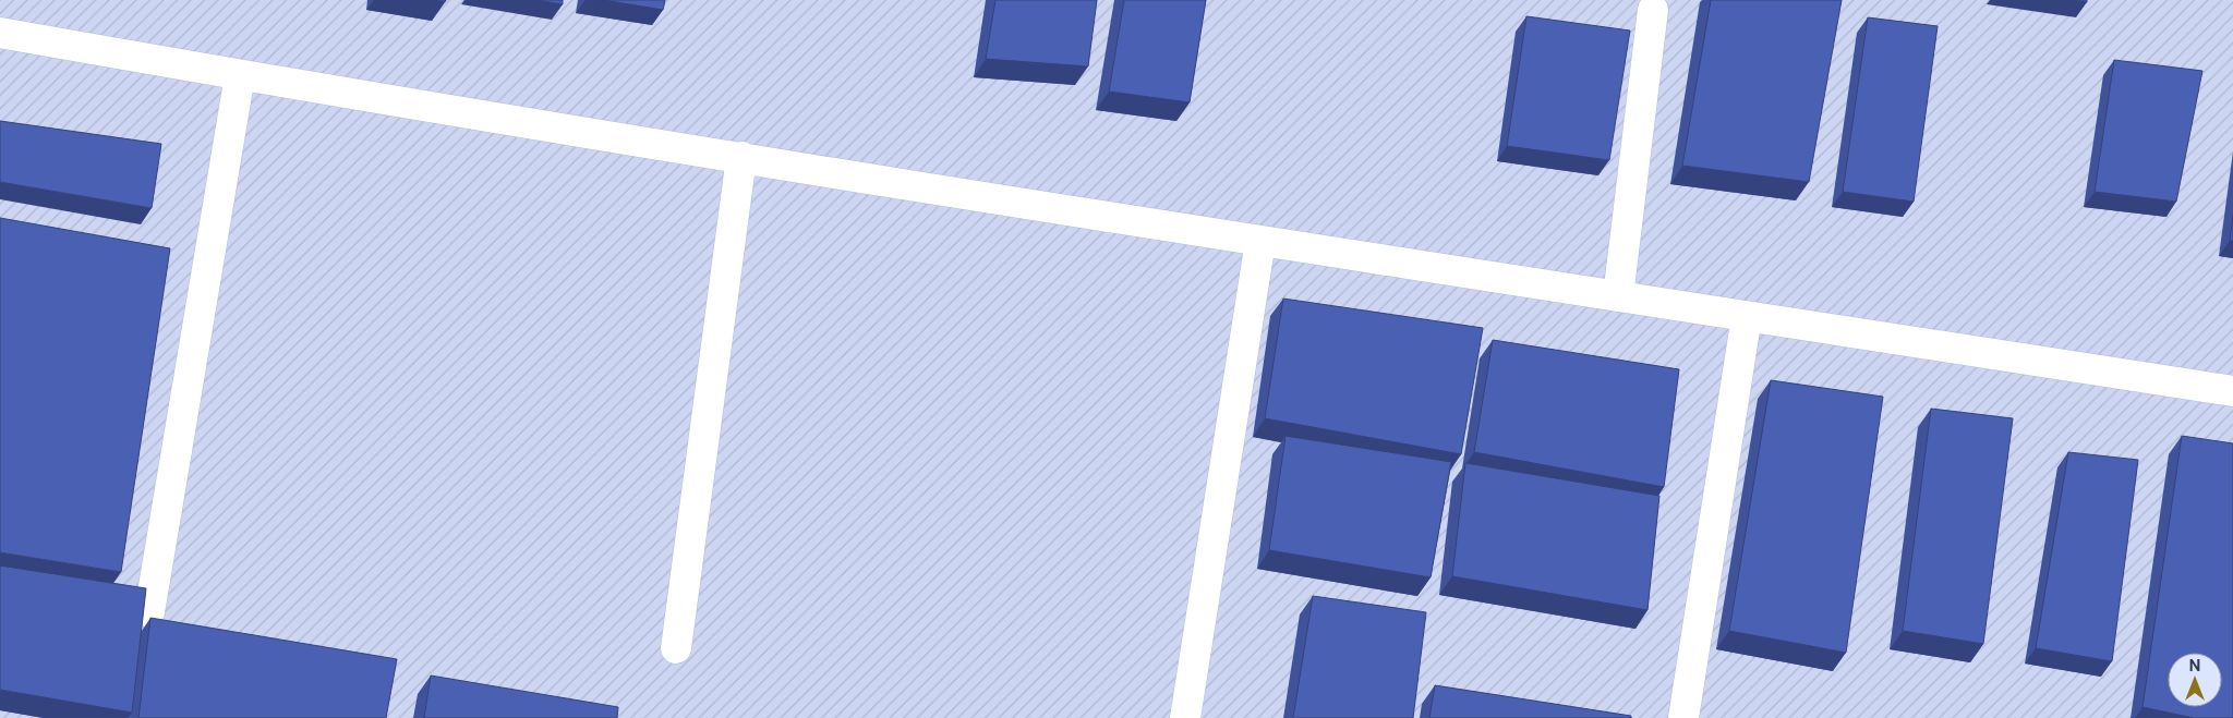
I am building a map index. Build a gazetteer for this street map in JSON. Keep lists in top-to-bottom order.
{
  "north": "top"
}
